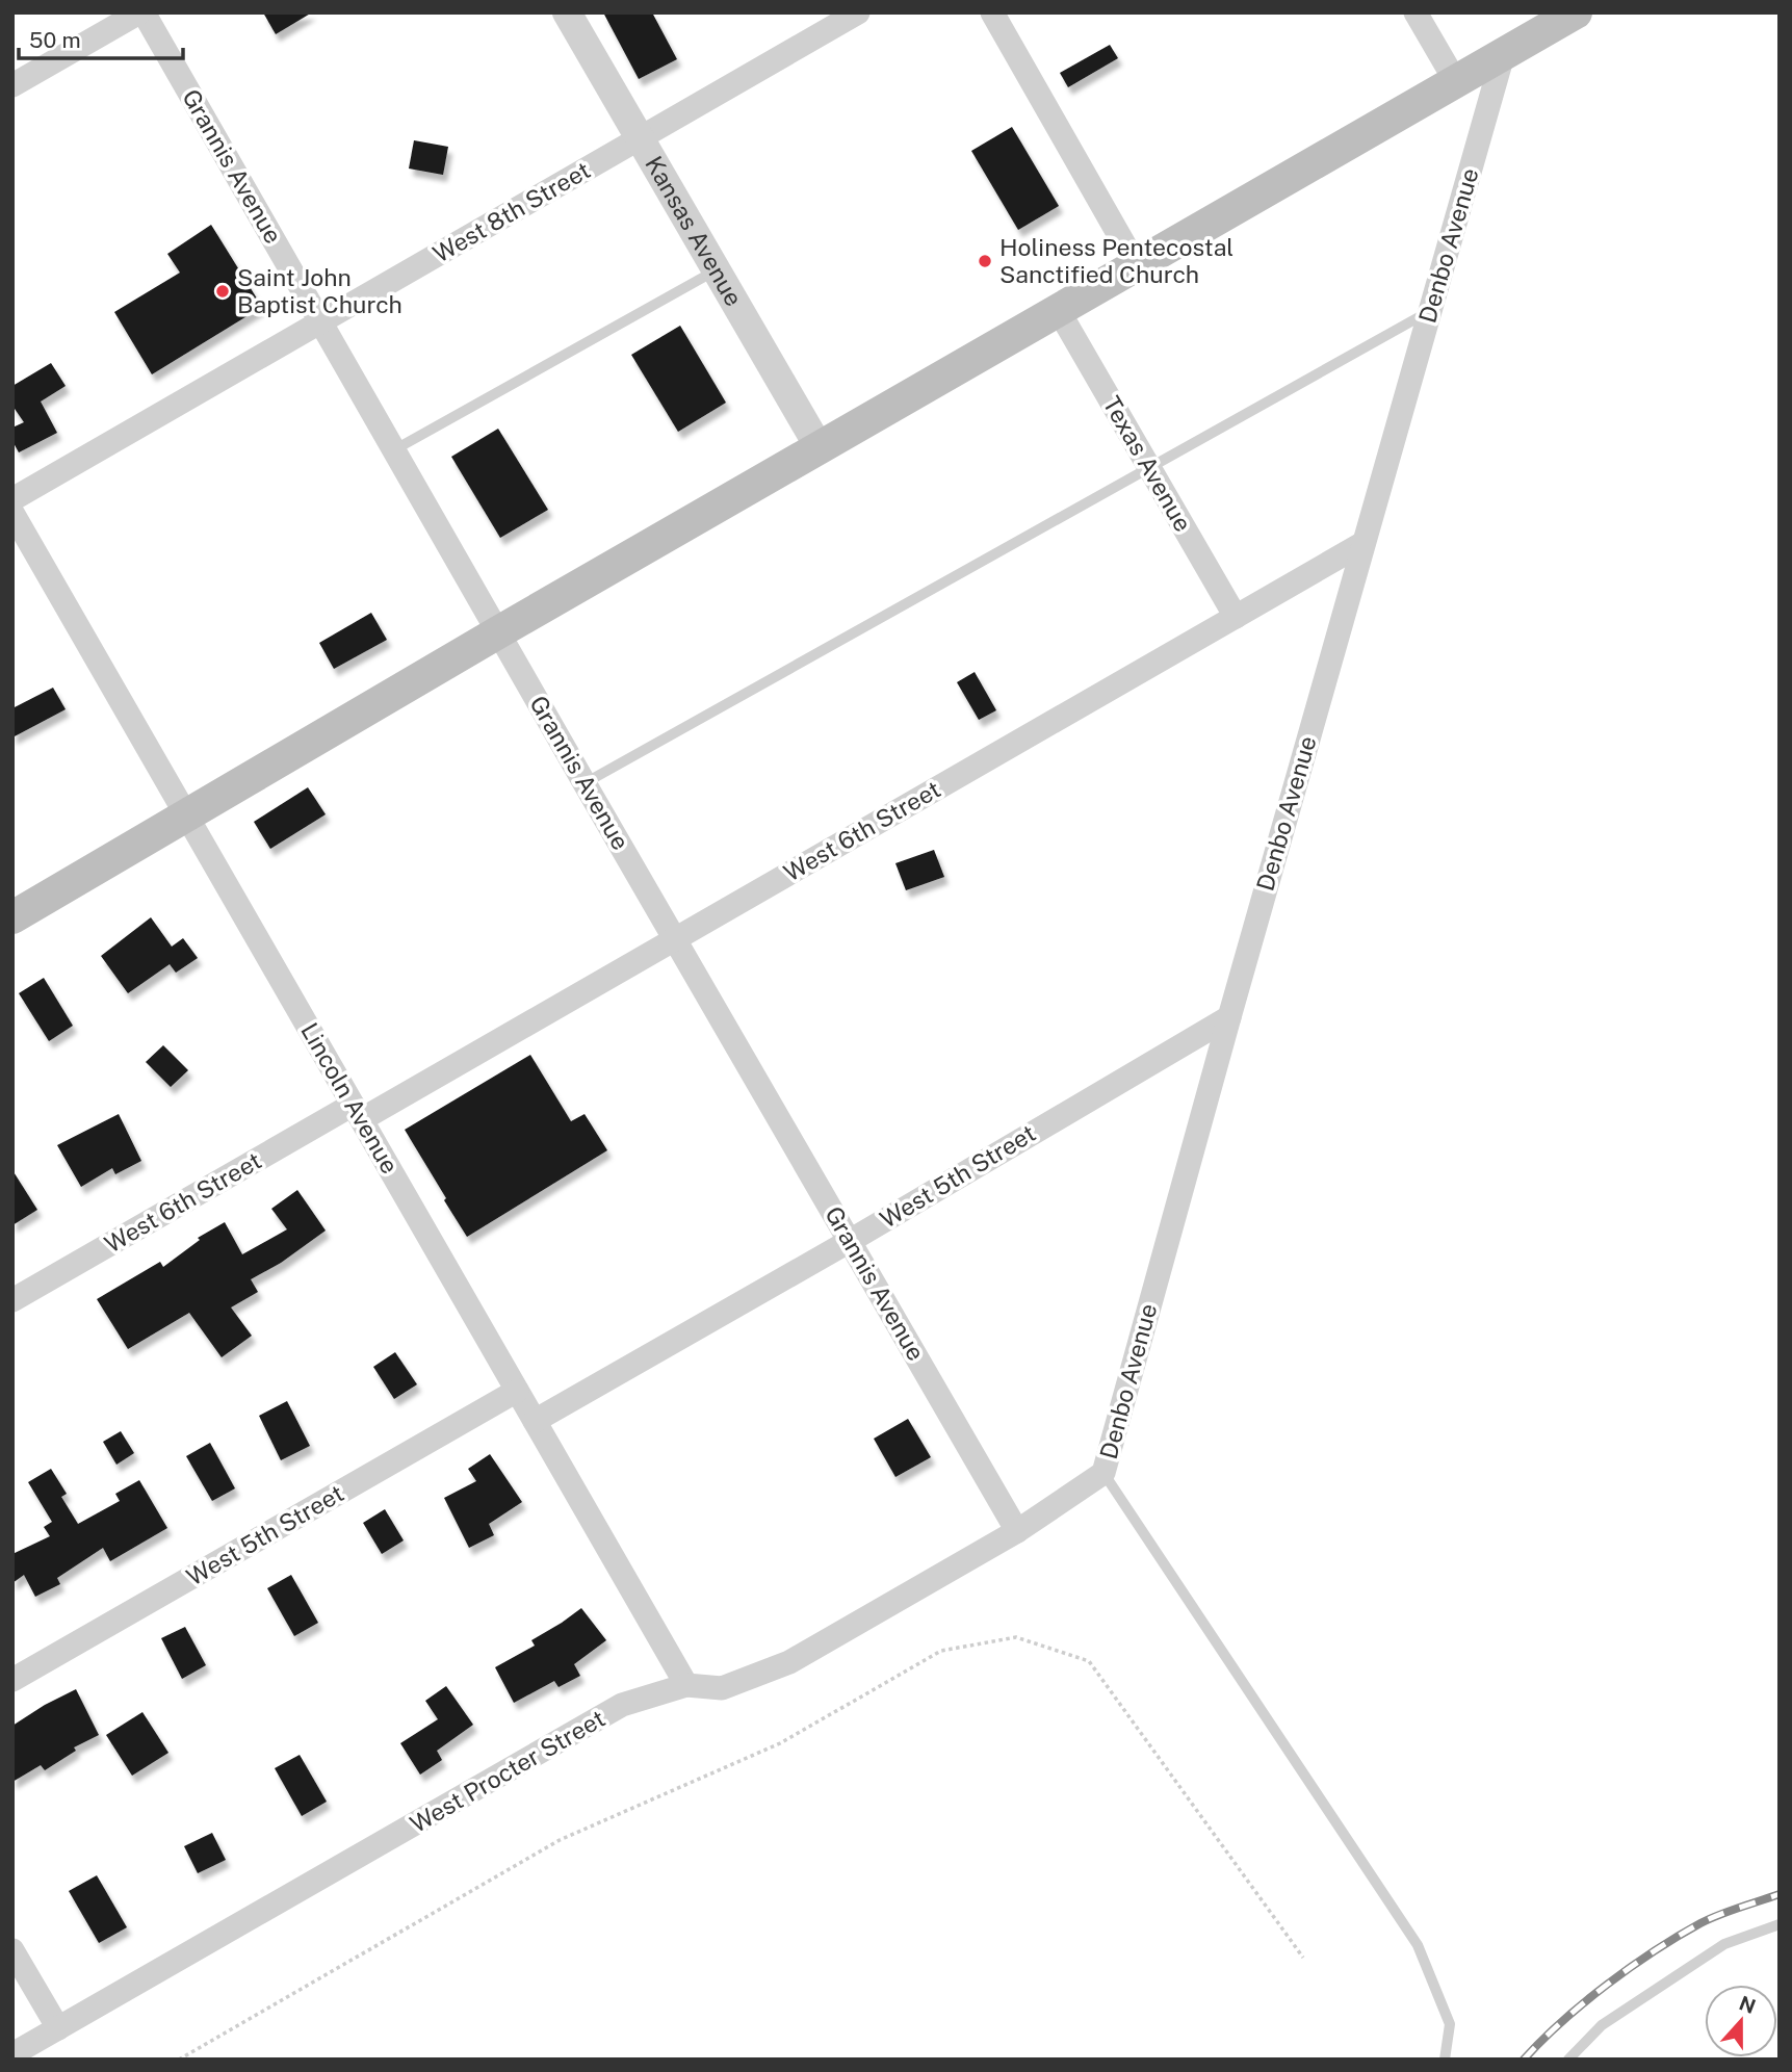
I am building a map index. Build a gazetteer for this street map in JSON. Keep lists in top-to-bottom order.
{
  "streets": {
    "street": [
      "Grannis Avenue",
      "West 8th Street",
      "Kansas Avenue",
      "Denbo Avenue",
      "Texas Avenue",
      "West 6th Street",
      "Lincoln Avenue",
      "West 5th Street",
      "West Procter Street"
    ]
  },
  "crossings": [
    ["Grannis Avenue", "West 8th Street"],
    ["Grannis Avenue", "Denbo Avenue"],
    ["Grannis Avenue", "West 6th Street"],
    ["Grannis Avenue", "West 5th Street"],
    ["Grannis Avenue", "West Procter Street"],
    ["West 8th Street", "Kansas Avenue"],
    ["Denbo Avenue", "West 6th Street"],
    ["Denbo Avenue", "West 5th Street"],
    ["Denbo Avenue", "West Procter Street"],
    ["Texas Avenue", "West 6th Street"],
    ["West 6th Street", "Lincoln Avenue"],
    ["Lincoln Avenue", "West 5th Street"],
    ["Lincoln Avenue", "West Procter Street"]
  ],
  "places": ["Holiness Pentecostal Sanctified Church", "Saint John Baptist Church"],
  "scale_bar": "50 m",
  "north": "top"
}
